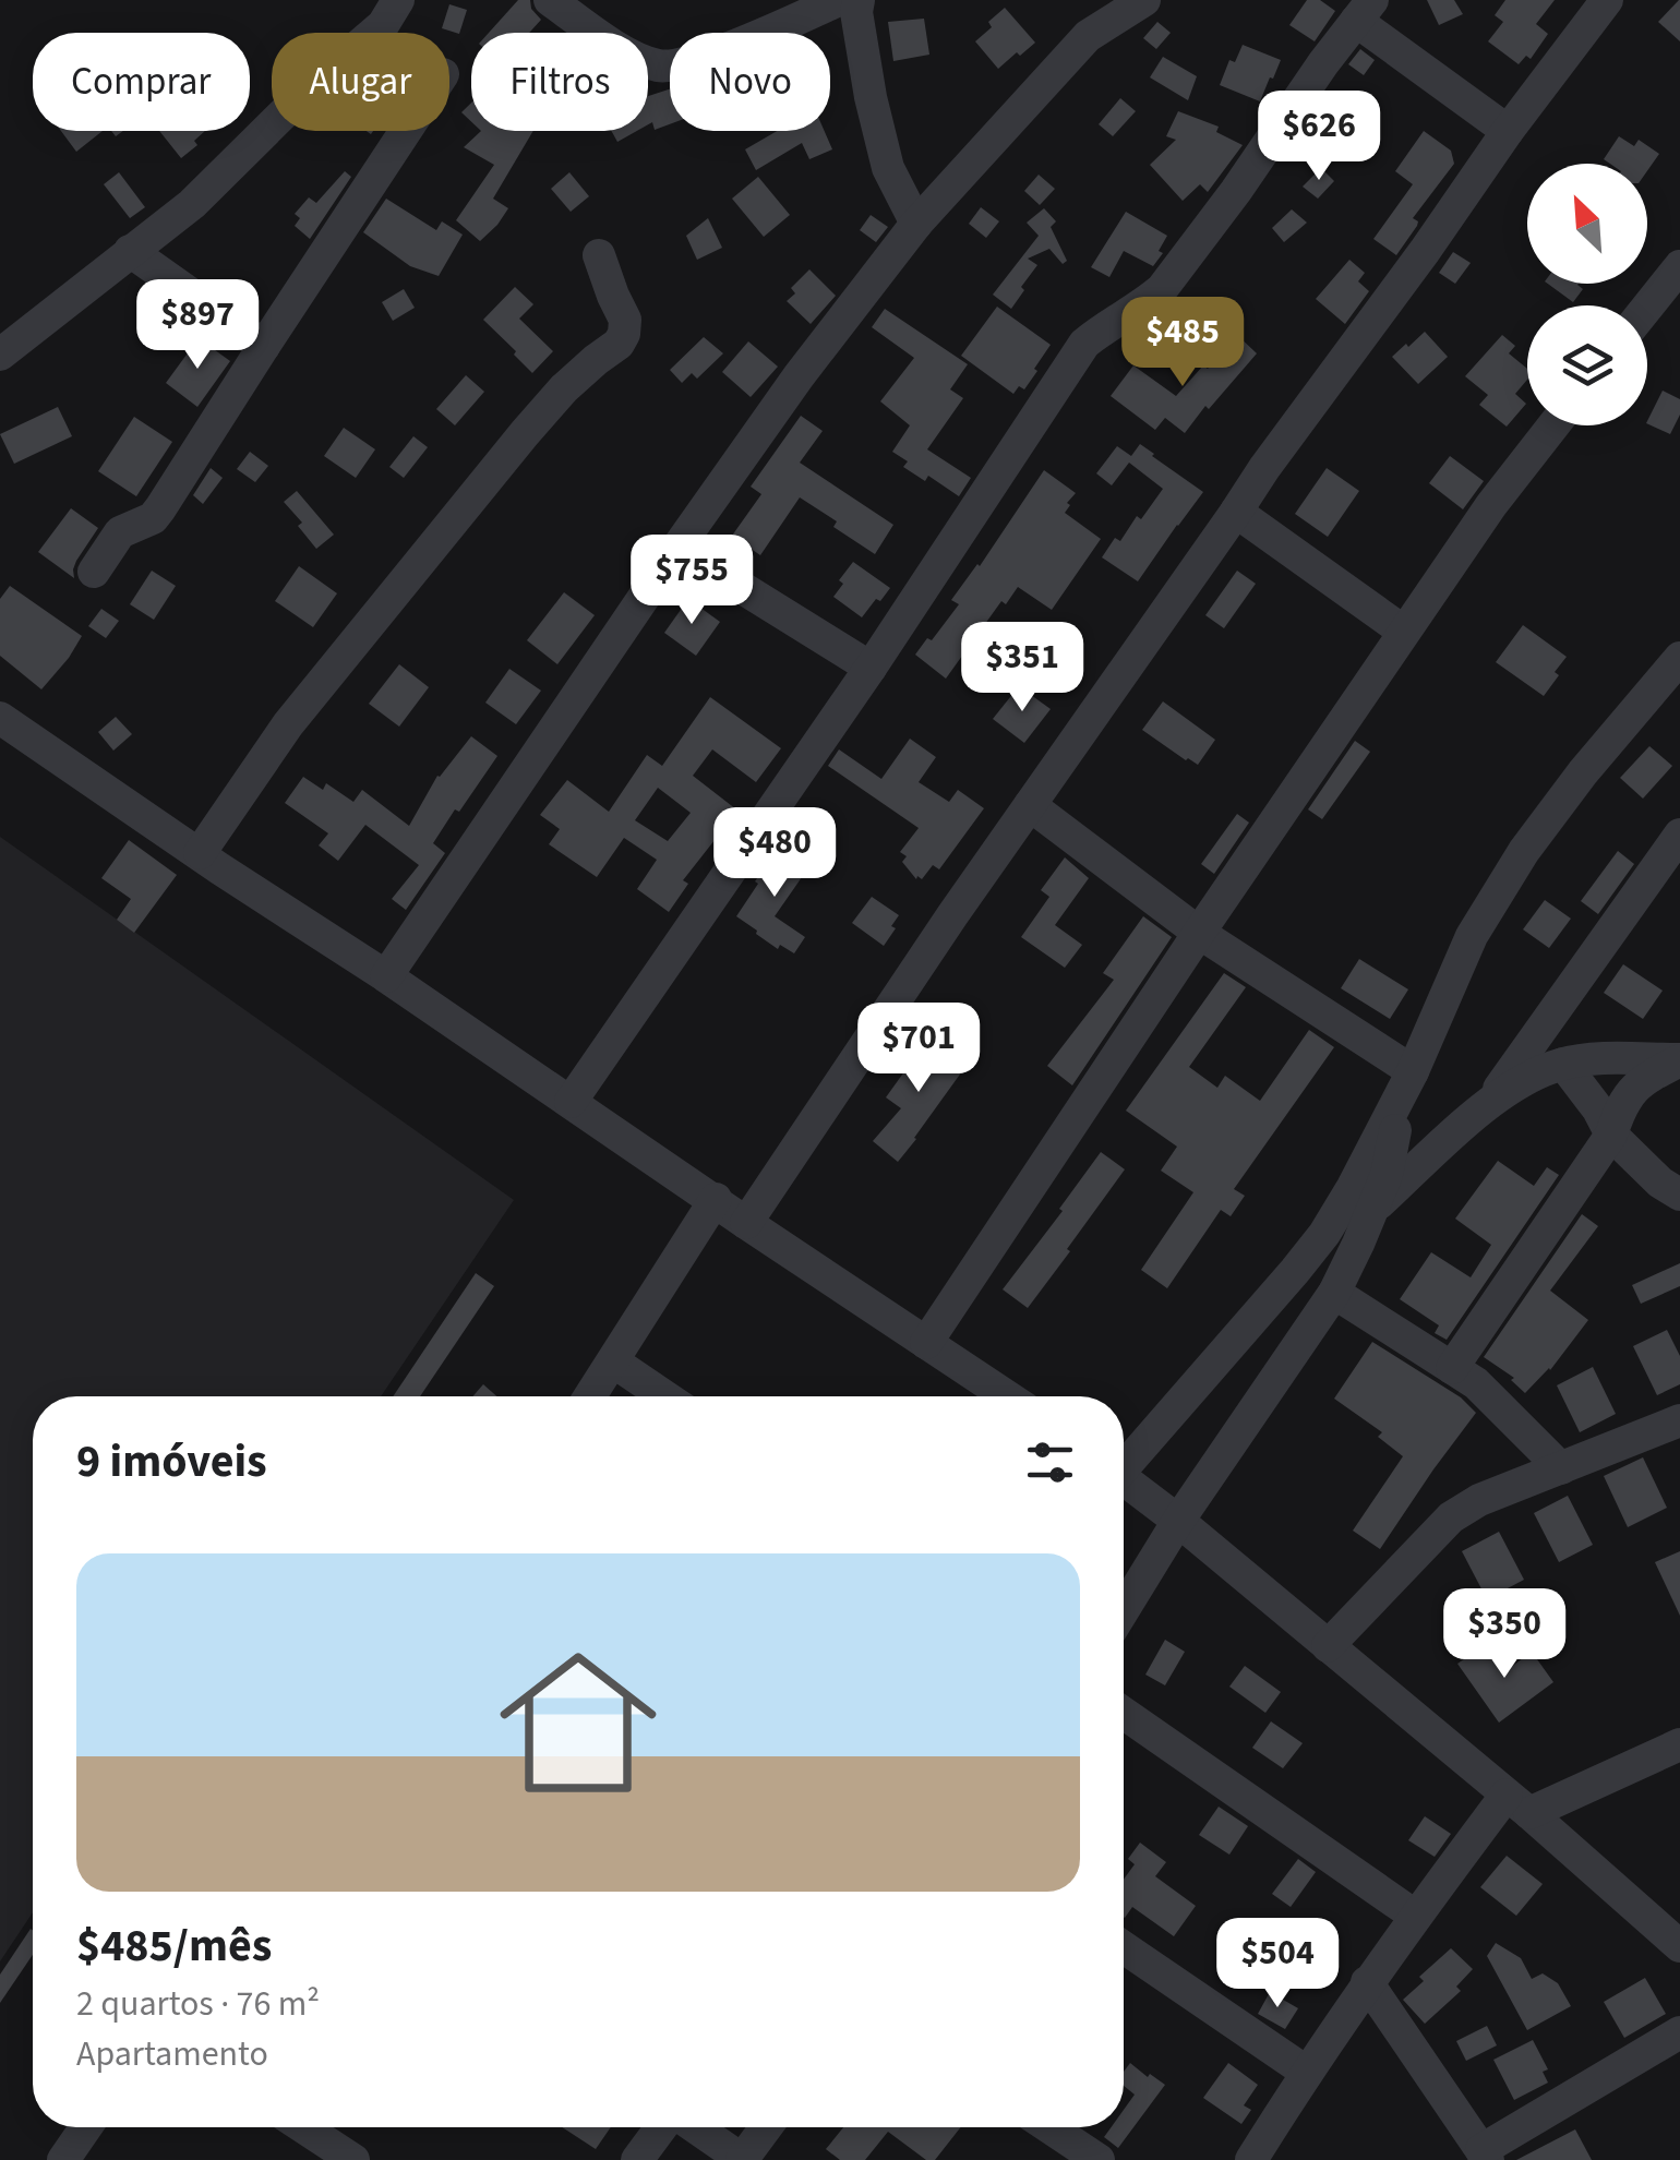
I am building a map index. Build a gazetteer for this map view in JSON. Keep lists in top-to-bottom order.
{
  "north": "top left",
  "page": {
    "chip": [
      "Comprar",
      "Alugar",
      "Filtros",
      "Novo"
    ],
    "price": [
      "$626",
      "$897",
      "$485",
      "$755",
      "$351",
      "$480",
      "$701",
      "$350",
      "$504"
    ],
    "heading": "9 imóveis",
    "list": [
      {
        "name": "$485/mês",
        "note": "2 quartos · 76 m² · Apartamento"
      }
    ]
  }
}
